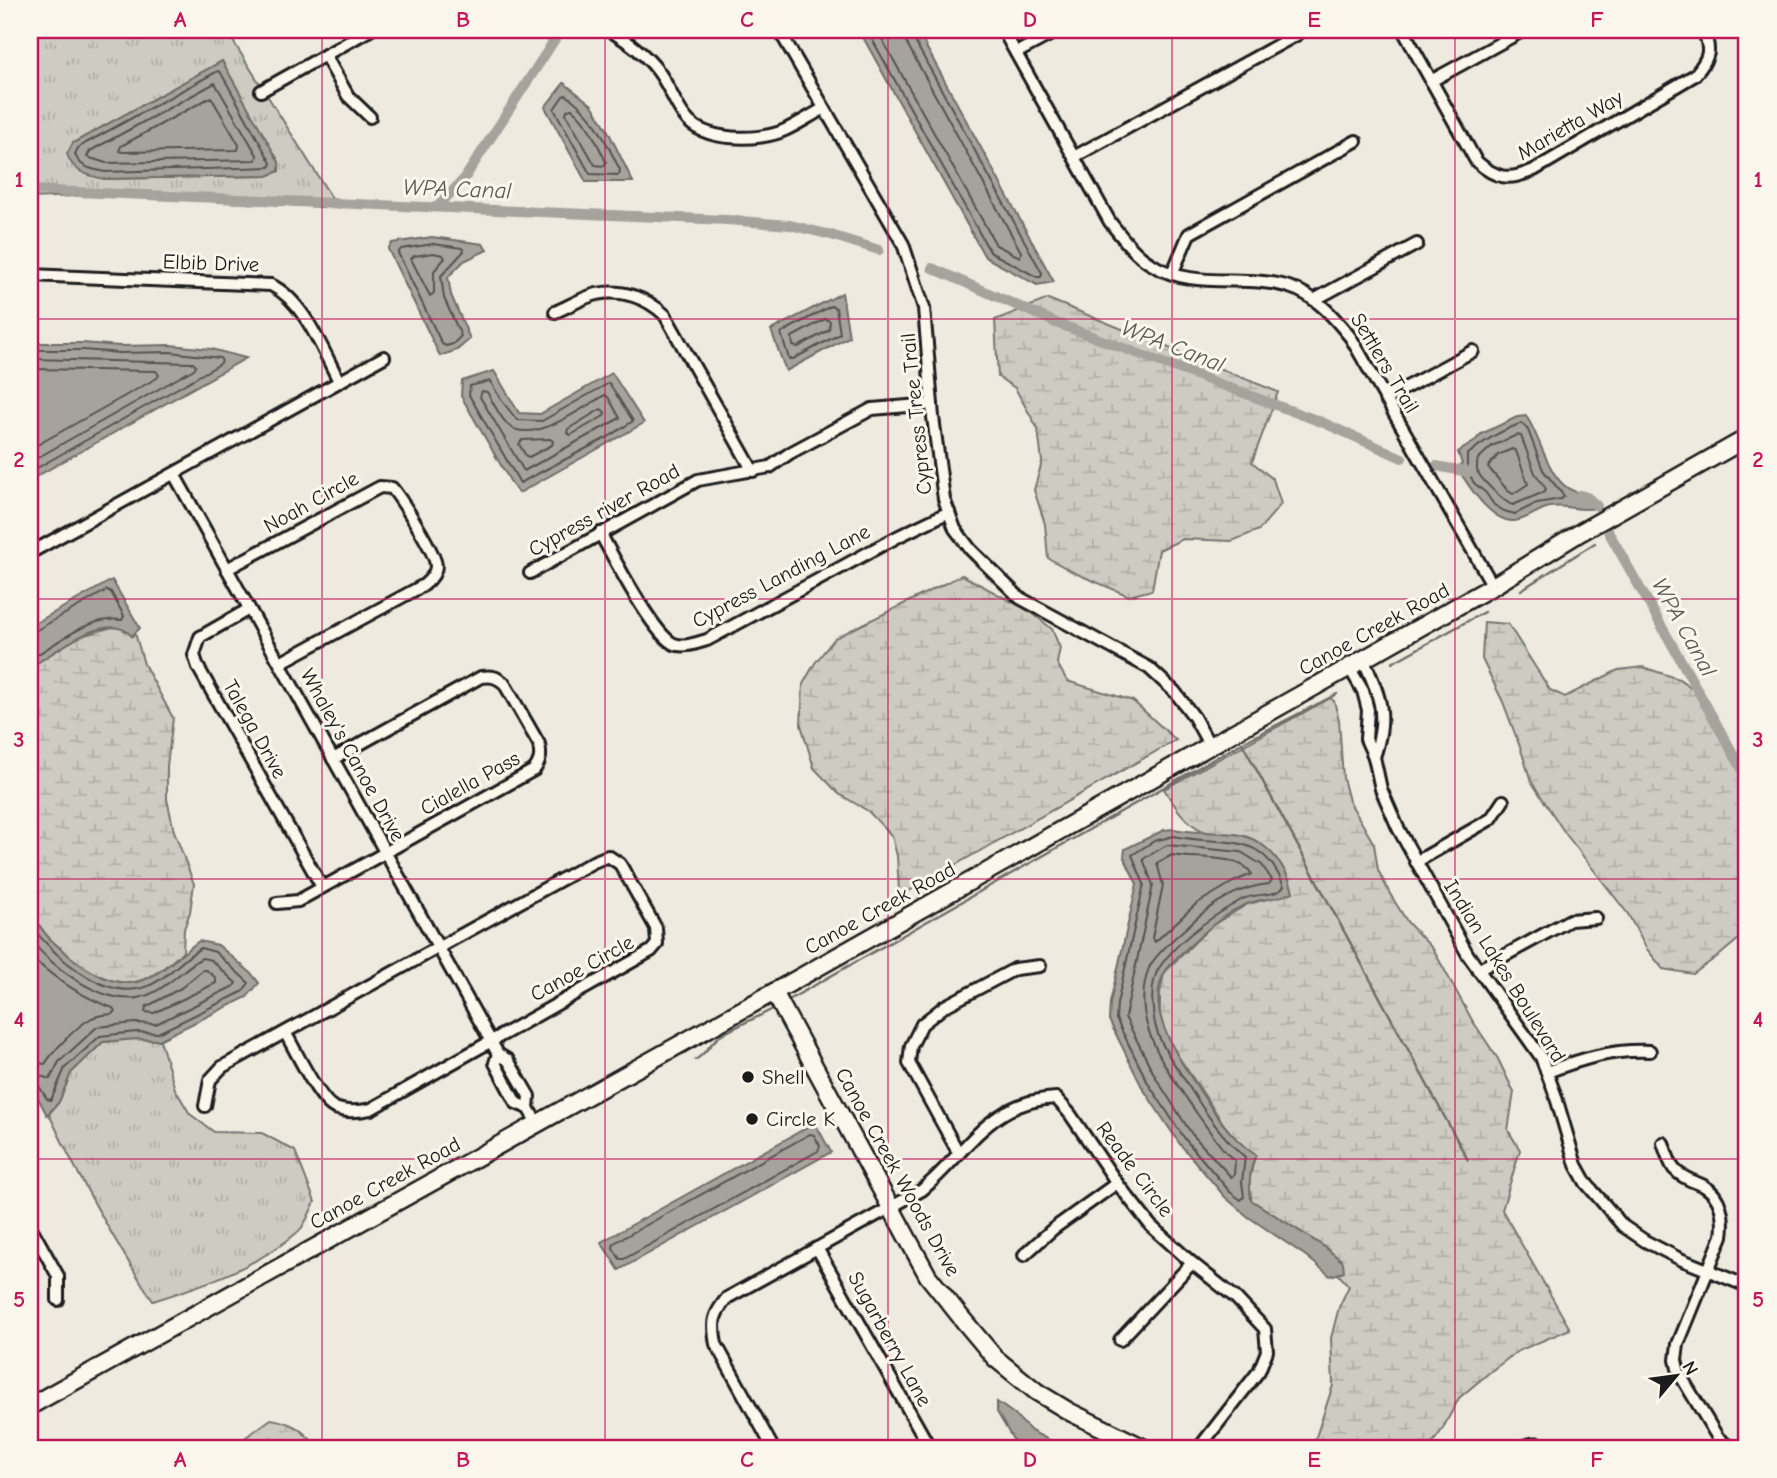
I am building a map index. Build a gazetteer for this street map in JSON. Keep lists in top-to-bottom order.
{
  "streets": {
    "main road": ["Canoe Creek Road", "Canoe Creek Woods Drive"],
    "street": [
      "Marietta Way",
      "Elbib Drive",
      "Settlers Trail",
      "Cypress Tree Trail",
      "Noah Circle",
      "Cypress river Road",
      "Cypress Landing Lane",
      "Talega Drive",
      "Whaley's Canoe Drive",
      "Cialella Pass",
      "Canoe Circle",
      "Indian Lakes Boulevard",
      "Reade Circle",
      "Sugarberry Lane"
    ]
  },
  "crossings": [
    ["Settlers Trail", "Canoe Creek Road"],
    ["Cypress Tree Trail", "Cypress river Road"],
    ["Cypress Tree Trail", "Cypress Landing Lane"],
    ["Cypress Tree Trail", "Canoe Creek Road"],
    ["Noah Circle", "Whaley's Canoe Drive"],
    ["Cypress river Road", "Cypress Landing Lane"],
    ["Canoe Creek Road", "Whaley's Canoe Drive"],
    ["Canoe Creek Road", "Indian Lakes Boulevard"],
    ["Canoe Creek Road", "Canoe Creek Woods Drive"],
    ["Talega Drive", "Whaley's Canoe Drive"],
    ["Talega Drive", "Cialella Pass"],
    ["Whaley's Canoe Drive", "Cialella Pass"],
    ["Whaley's Canoe Drive", "Canoe Circle"],
    ["Reade Circle", "Canoe Creek Woods Drive"],
    ["Reade Circle", "Sugarberry Lane"]
  ],
  "water": ["WPA Canal"],
  "places": ["Shell", "Circle K"],
  "north": "top right",
  "grid": {
    "columns": [
      "A",
      "B",
      "C",
      "D",
      "E",
      "F"
    ],
    "rows": [
      "1",
      "2",
      "3",
      "4",
      "5"
    ]
  }
}
